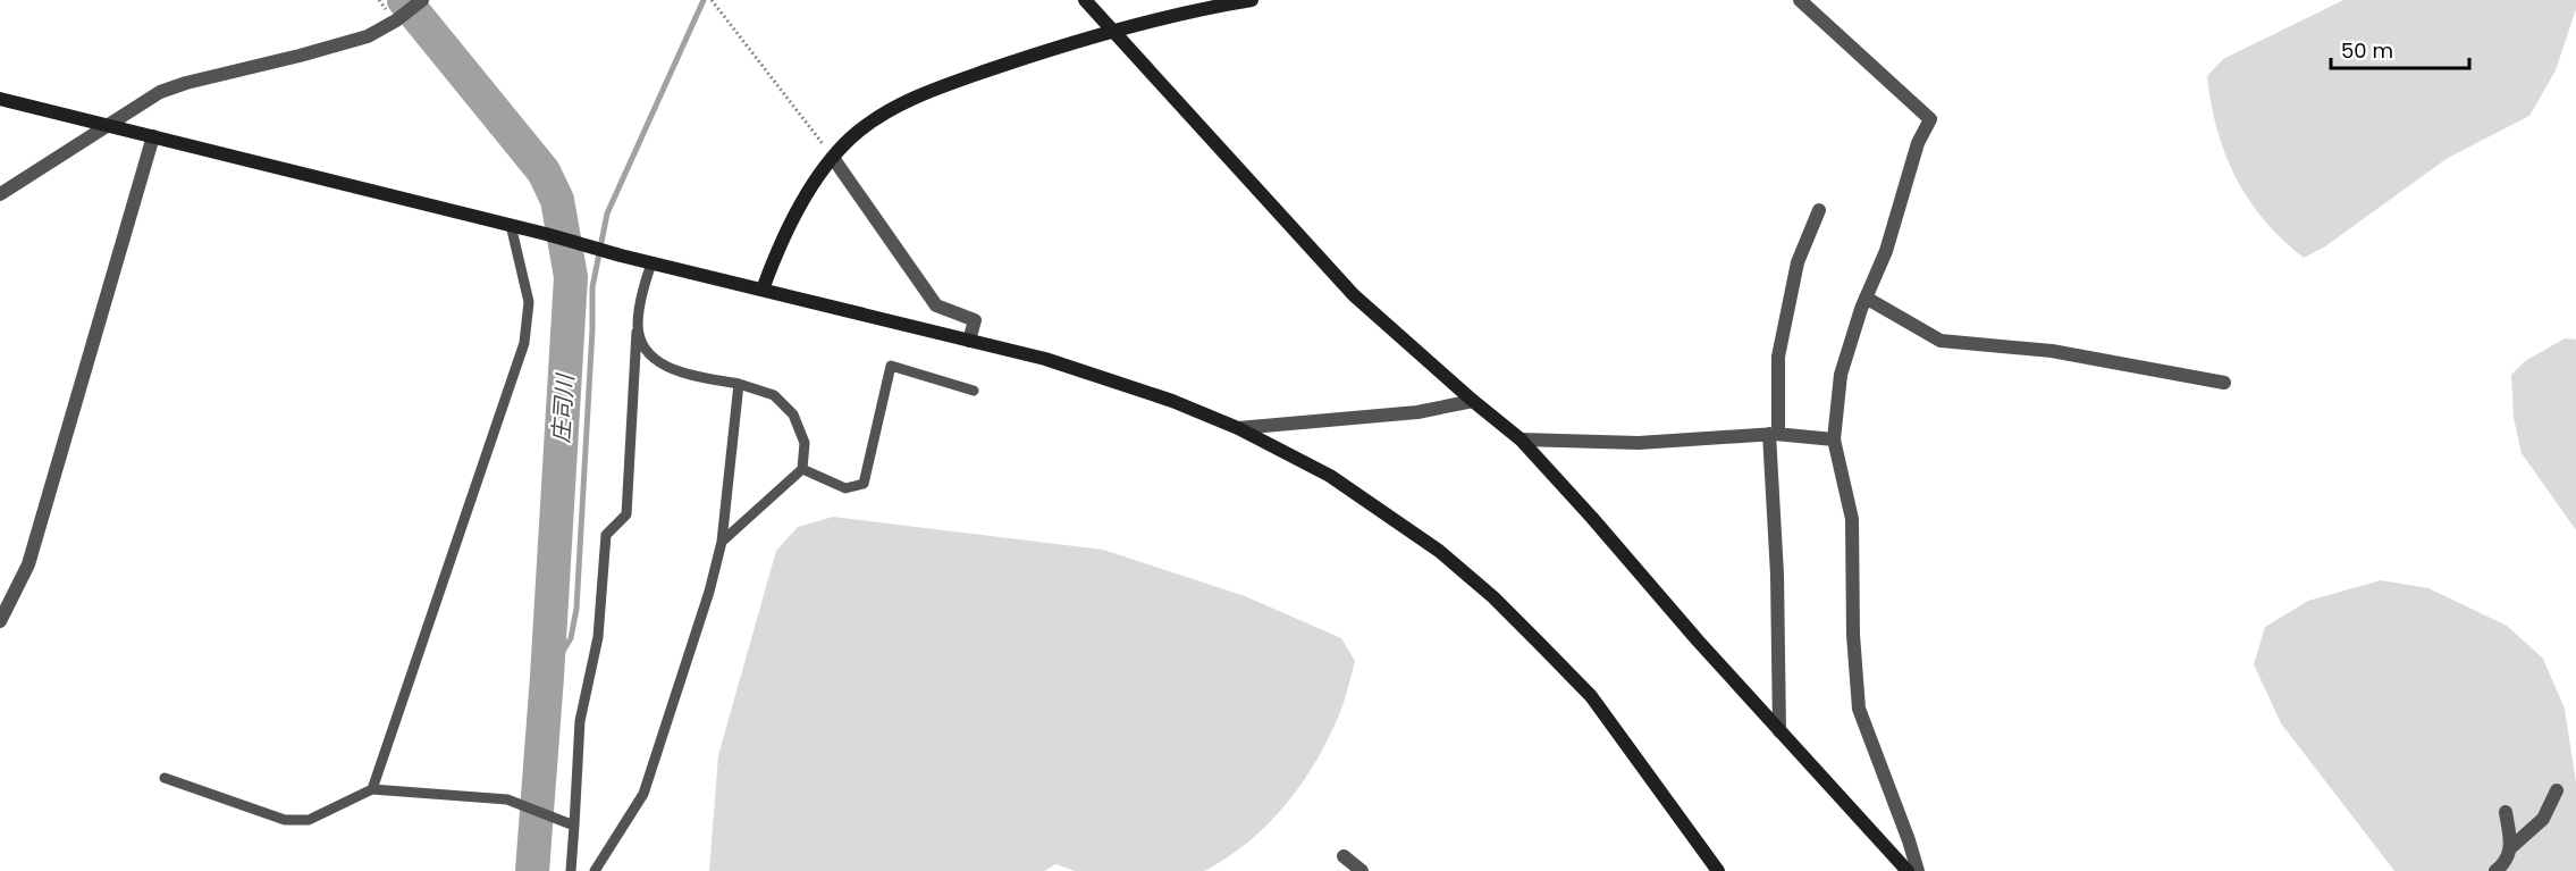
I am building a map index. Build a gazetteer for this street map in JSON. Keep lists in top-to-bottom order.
{
  "water": ["庄司川"],
  "scale_bar": "50 m"
}
